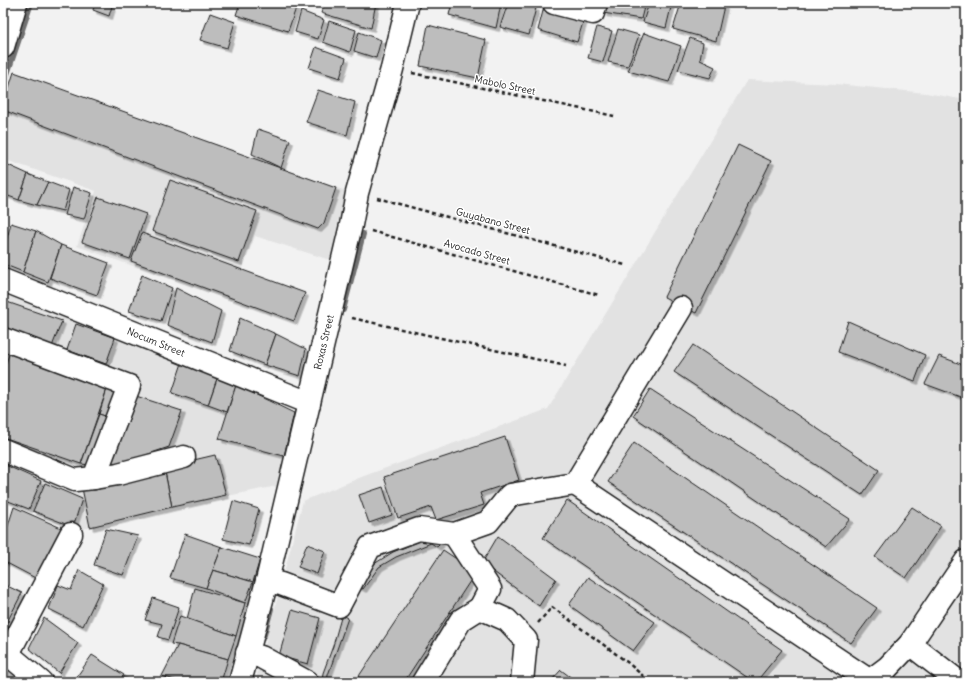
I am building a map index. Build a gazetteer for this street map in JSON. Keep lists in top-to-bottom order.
{
  "streets": {
    "street": ["Nocum Street", "Roxas Street"],
    "path": ["Mabolo Street", "Guyabano Street", "Avocado Street"]
  },
  "crossings": [
    ["Mabolo Street", "Roxas Street"],
    ["Guyabano Street", "Roxas Street"],
    ["Avocado Street", "Roxas Street"],
    ["Nocum Street", "Roxas Street"]
  ]
}
